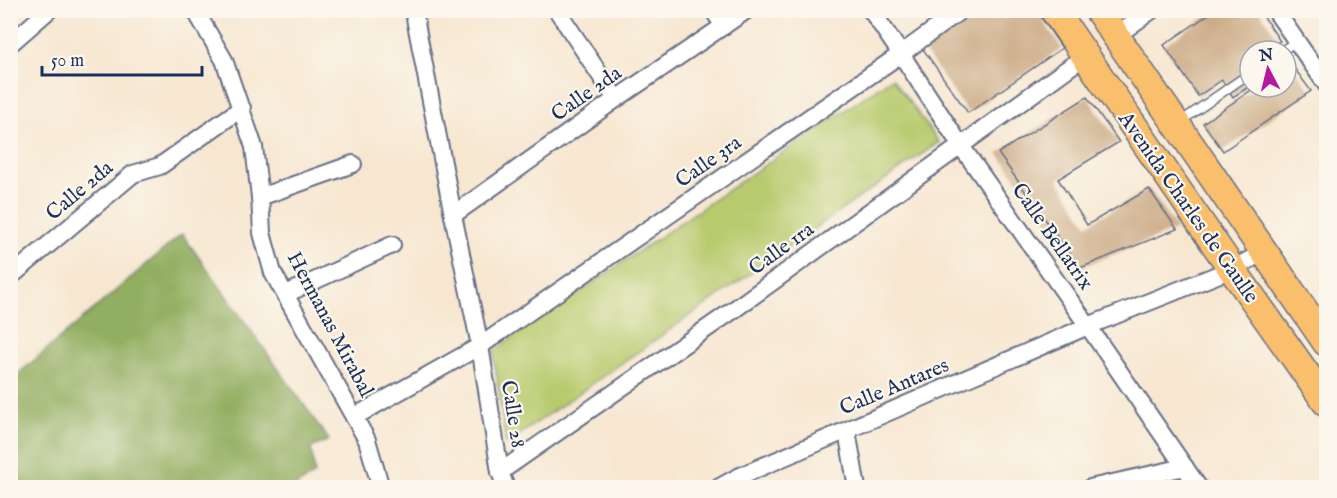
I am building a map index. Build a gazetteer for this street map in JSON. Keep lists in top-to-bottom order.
{
  "streets": {
    "main road": ["Avenida Charles de Gaulle"],
    "street": [
      "Calle 2da",
      "Calle 3ra",
      "Calle Bellatrix",
      "Calle 1ra",
      "Hermanas Mirabal",
      "Calle Antares",
      "Calle 28"
    ]
  },
  "crossings": [
    ["Calle 2da", "Hermanas Mirabal"],
    ["Calle 3ra", "Calle Bellatrix"],
    ["Calle 3ra", "Hermanas Mirabal"],
    ["Calle 3ra", "Calle 28"],
    ["Avenida Charles de Gaulle", "Calle 1ra"],
    ["Avenida Charles de Gaulle", "Calle Antares"],
    ["Calle Bellatrix", "Calle 1ra"],
    ["Calle Bellatrix", "Calle Antares"],
    ["Calle 1ra", "Calle 28"]
  ],
  "scale_bar": "50 m",
  "north": "top"
}
